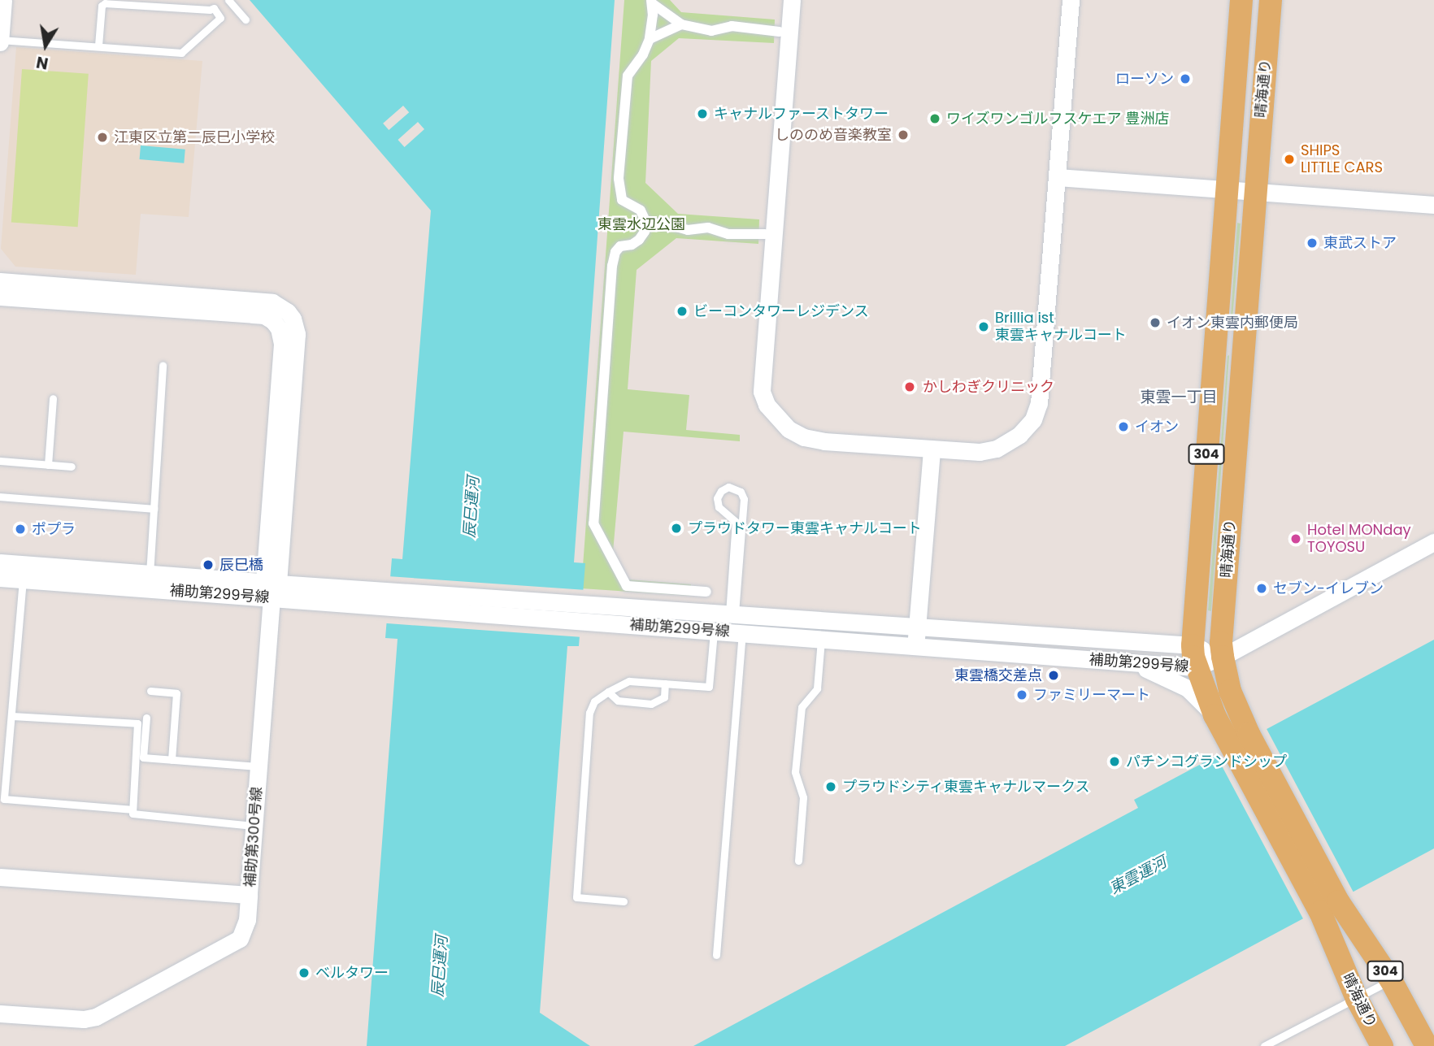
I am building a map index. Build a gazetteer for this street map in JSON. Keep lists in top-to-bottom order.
{
  "streets": {
    "main road": ["晴海通り", "304"],
    "street": ["補助第299号線", "補助第300号線"]
  },
  "crossings": [
    ["晴海通り", "補助第299号線"],
    ["補助第299号線", "補助第300号線"]
  ],
  "districts": ["東雲一丁目"],
  "water": ["辰巳運河", "東雲運河"],
  "parks": ["東雲水辺公園"],
  "places": [
    "ローソン",
    "キャナルファーストタワー",
    "ワイズワンゴルフスケエア 豊洲店",
    "しののめ音楽教室",
    "江東区立第二辰巳小学校",
    "SHIPS LITTLE CARS",
    "東武ストア",
    "ビーコンタワーレジデンス",
    "イオン東雲内郵便局",
    "Brillia ist 東雲キャナルコート",
    "かしわぎクリニック",
    "イオン",
    "プラウドタワー東雲キャナルコート",
    "ポプラ",
    "Hotel MONday TOYOSU",
    "辰巳橋",
    "セブン-イレブン",
    "東雲橋交差点",
    "ファミリーマート",
    "パチンコグランドシップ",
    "プラウドシティ東雲キャナルマークス",
    "ベルタワー"
  ],
  "north": "bottom"
}
